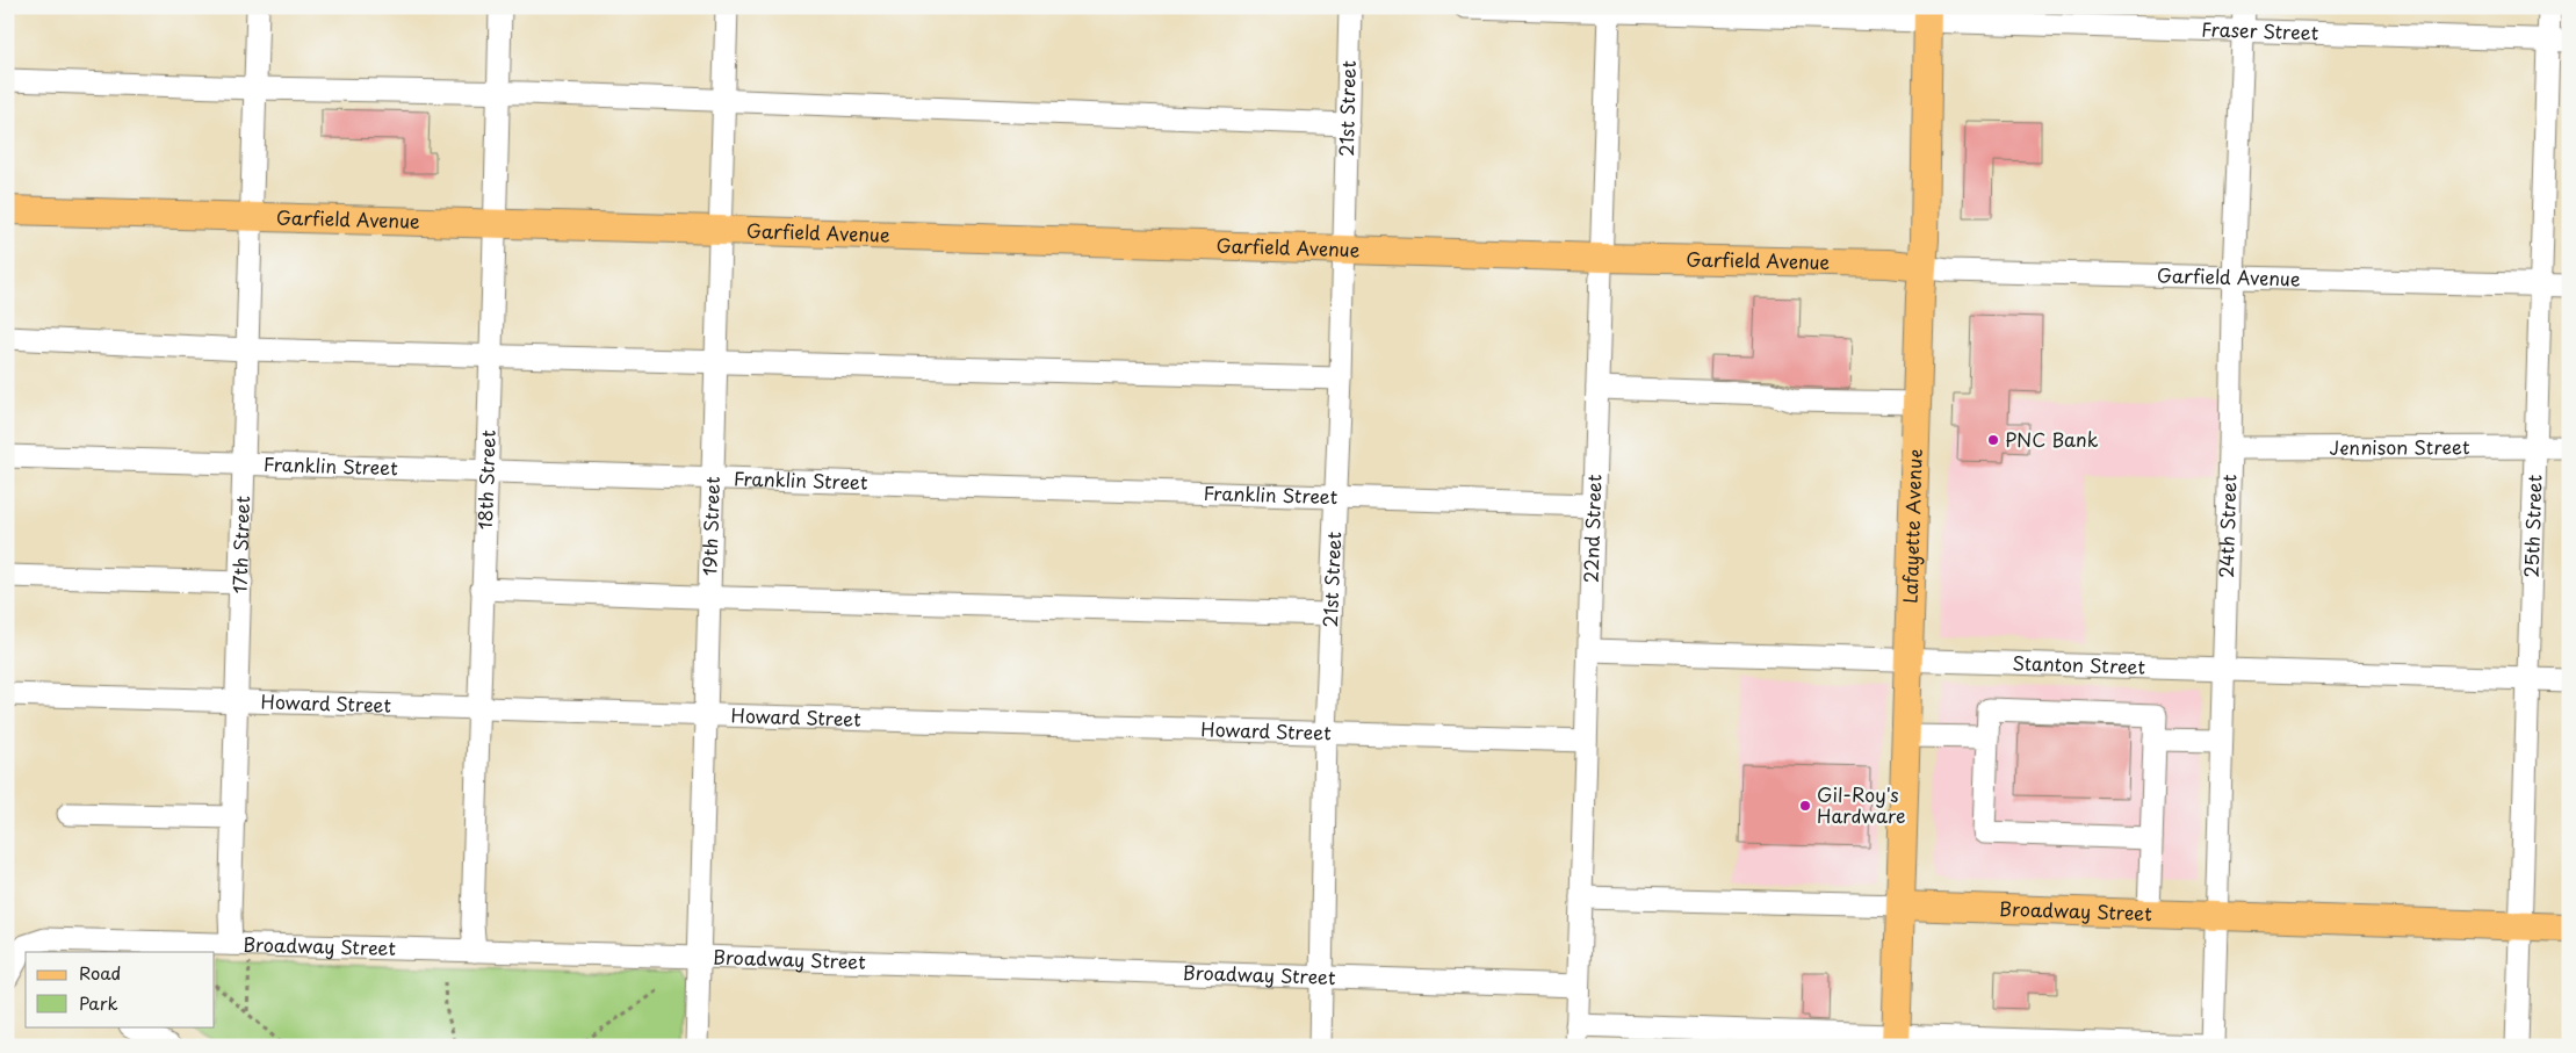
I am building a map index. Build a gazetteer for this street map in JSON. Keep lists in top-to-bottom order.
{
  "streets": {
    "main road": ["Garfield Avenue", "Lafayette Avenue", "Broadway Street"],
    "street": [
      "Fraser Street",
      "21st Street",
      "Jennison Street",
      "Franklin Street",
      "18th Street",
      "19th Street",
      "24th Street",
      "25th Street",
      "22nd Street",
      "17th Street",
      "Stanton Street",
      "Howard Street"
    ]
  },
  "crossings": [
    ["Fraser Street", "Lafayette Avenue"],
    ["Fraser Street", "24th Street"],
    ["Fraser Street", "25th Street"],
    ["Fraser Street", "22nd Street"],
    ["21st Street", "Garfield Avenue"],
    ["21st Street", "Franklin Street"],
    ["21st Street", "Howard Street"],
    ["21st Street", "Broadway Street"],
    ["Garfield Avenue", "18th Street"],
    ["Garfield Avenue", "19th Street"],
    ["Garfield Avenue", "Lafayette Avenue"],
    ["Garfield Avenue", "24th Street"],
    ["Garfield Avenue", "25th Street"],
    ["Garfield Avenue", "22nd Street"],
    ["Garfield Avenue", "17th Street"],
    ["Jennison Street", "24th Street"],
    ["Jennison Street", "25th Street"],
    ["Franklin Street", "18th Street"],
    ["Franklin Street", "19th Street"],
    ["Franklin Street", "22nd Street"],
    ["Franklin Street", "17th Street"],
    ["18th Street", "Howard Street"],
    ["18th Street", "Broadway Street"],
    ["19th Street", "Howard Street"],
    ["19th Street", "Broadway Street"],
    ["Lafayette Avenue", "Stanton Street"],
    ["Lafayette Avenue", "Broadway Street"],
    ["24th Street", "Stanton Street"],
    ["24th Street", "Broadway Street"],
    ["25th Street", "Stanton Street"],
    ["25th Street", "Broadway Street"],
    ["22nd Street", "Stanton Street"],
    ["22nd Street", "Howard Street"],
    ["22nd Street", "Broadway Street"],
    ["17th Street", "Howard Street"],
    ["17th Street", "Broadway Street"]
  ],
  "places": ["PNC Bank", "Gil-Roy's Hardware"],
  "legend": ["Road", "Park"]
}
